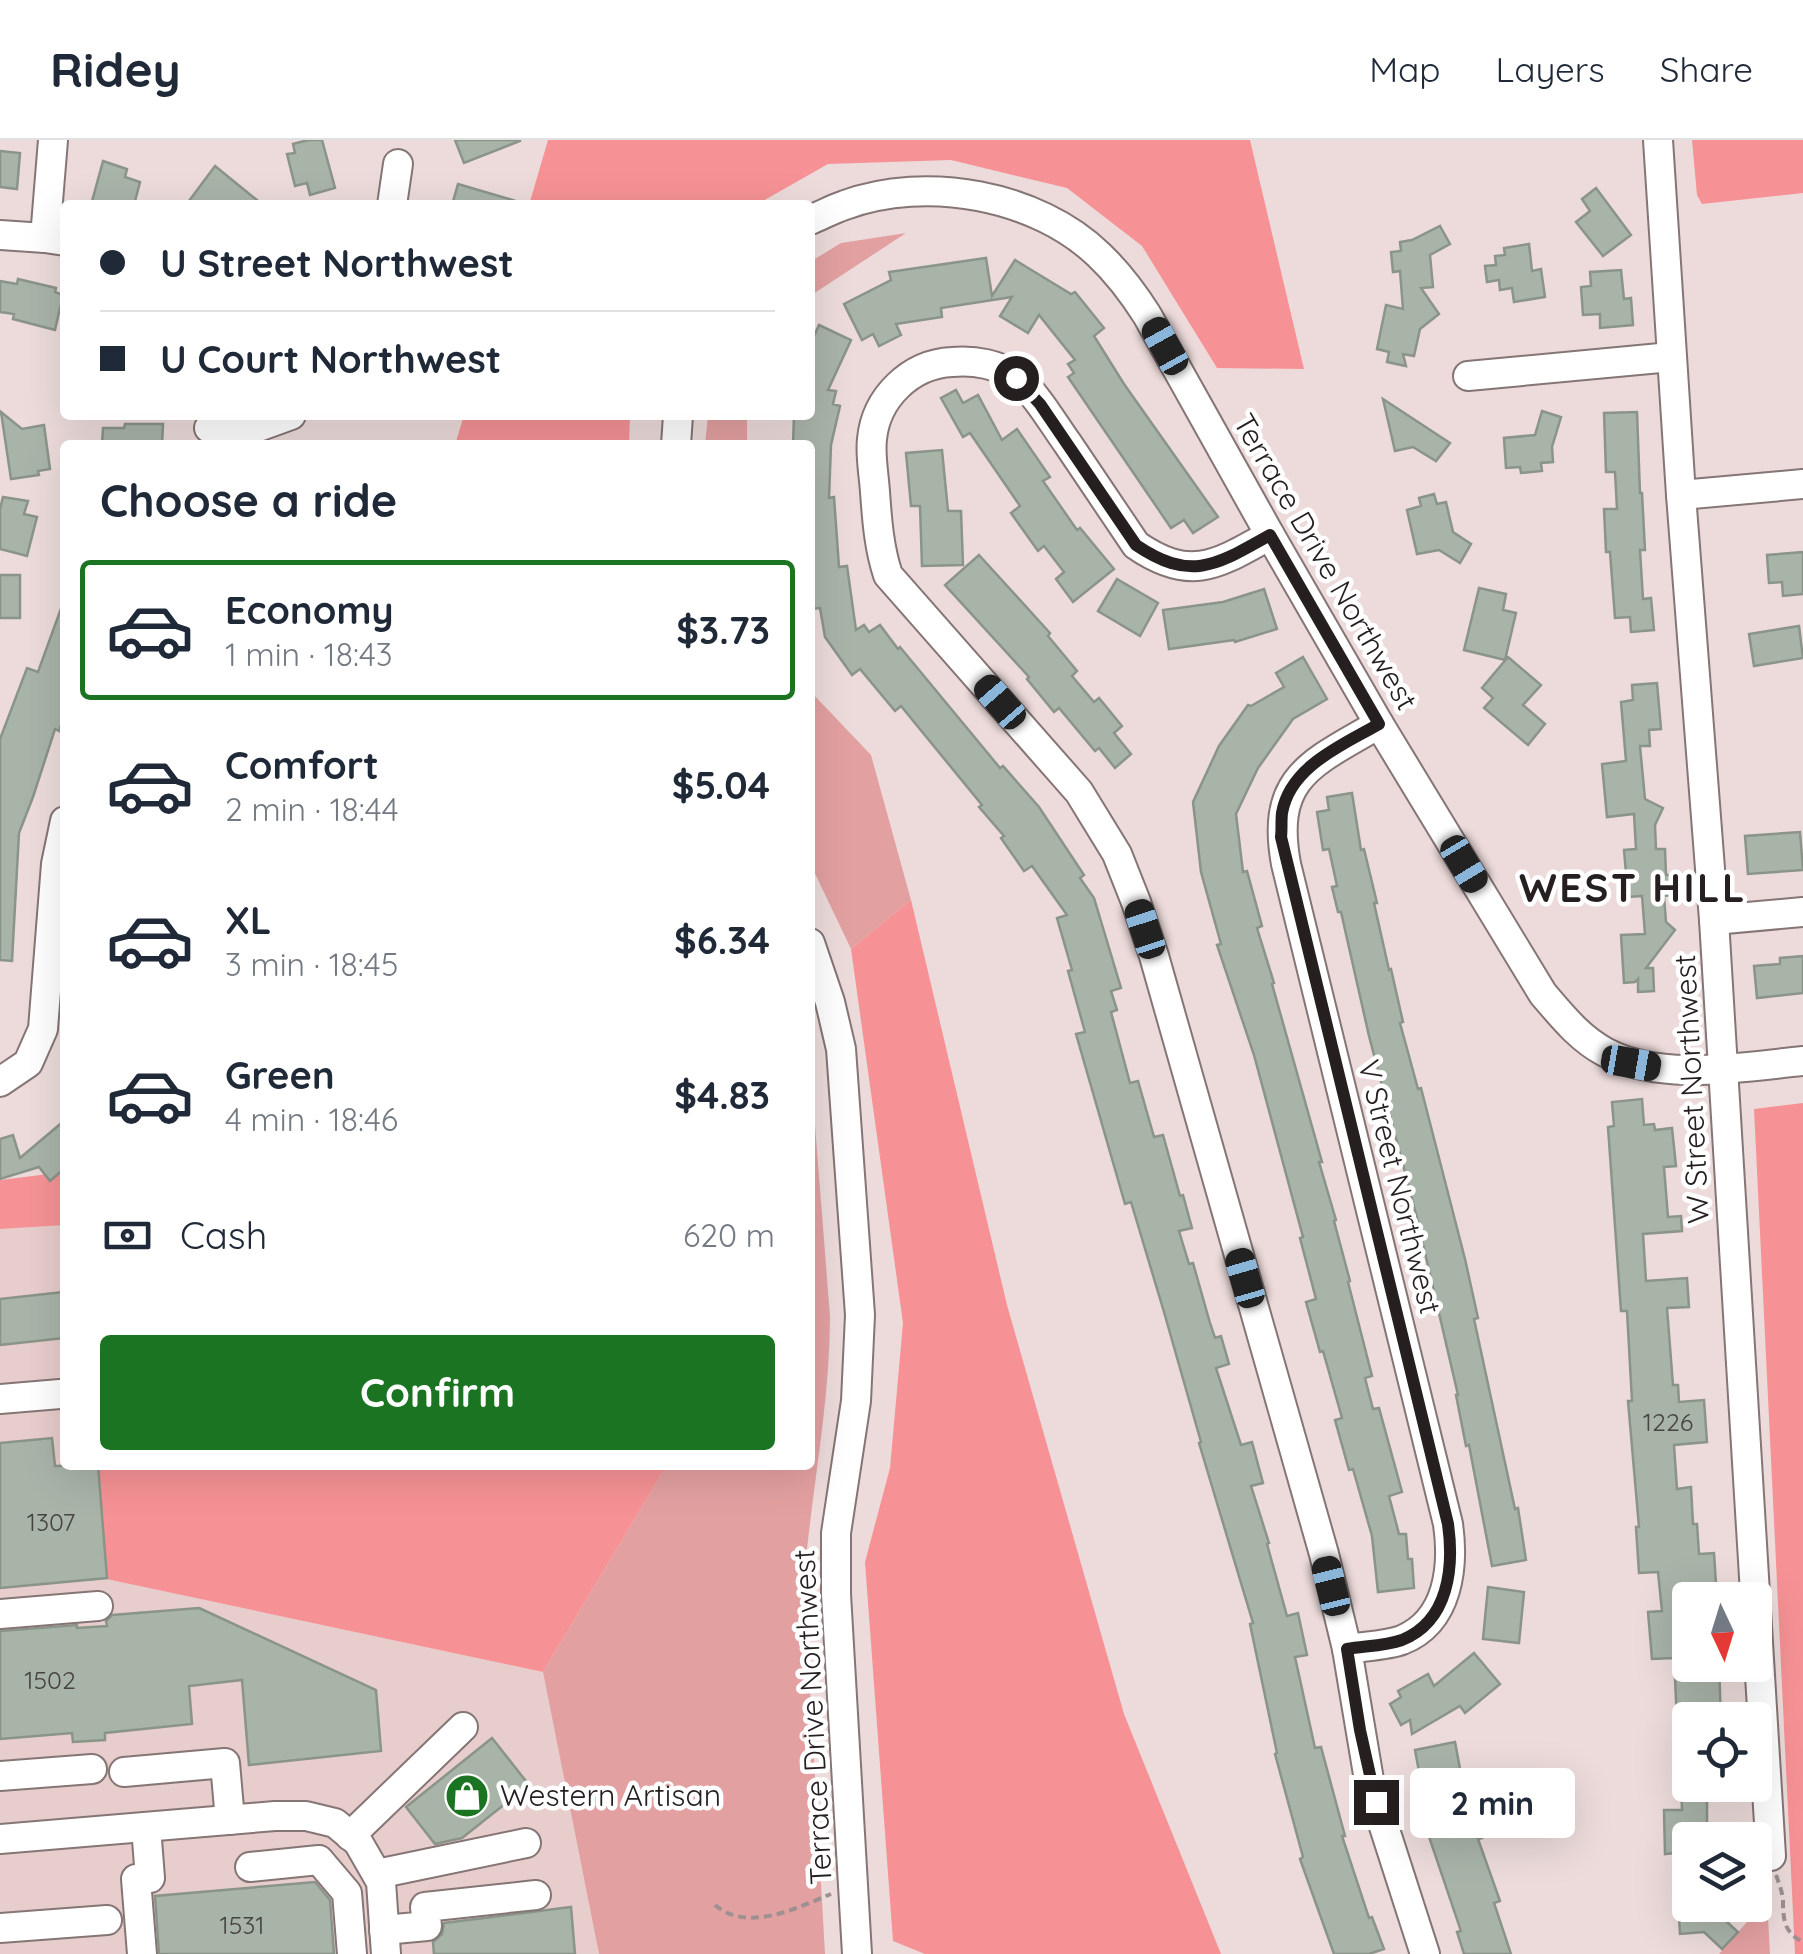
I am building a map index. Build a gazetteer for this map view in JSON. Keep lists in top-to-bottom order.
{
  "streets": {
    "street": ["Terrace Drive Northwest", "W Street Northwest", "V Street Northwest"]
  },
  "crossings": [
    ["Terrace Drive Northwest", "W Street Northwest"],
    ["Terrace Drive Northwest", "V Street Northwest"]
  ],
  "districts": ["WEST HILL"],
  "places": {
    "shop": ["Western Artisan"]
  },
  "house_numbers": [
    "1226",
    "1307",
    "1502",
    "1531"
  ],
  "north": "bottom",
  "page": {
    "header": "Ridey",
    "nav": ["Map", "Layers", "Share"],
    "banner": ["U Street Northwest", "U Court Northwest"],
    "heading": "Choose a ride",
    "list": [
      {
        "name": "Economy",
        "note": "1 min · 18:43",
        "value": "$3.73"
      },
      {
        "name": "Comfort",
        "note": "2 min · 18:44",
        "value": "$5.04"
      },
      {
        "name": "XL",
        "note": "3 min · 18:45",
        "value": "$6.34"
      },
      {
        "name": "Green",
        "note": "4 min · 18:46",
        "value": "$4.83"
      }
    ],
    "pay": ["Cash", "620 m"],
    "buttons": "Confirm",
    "bubble": "2 min"
  }
}
